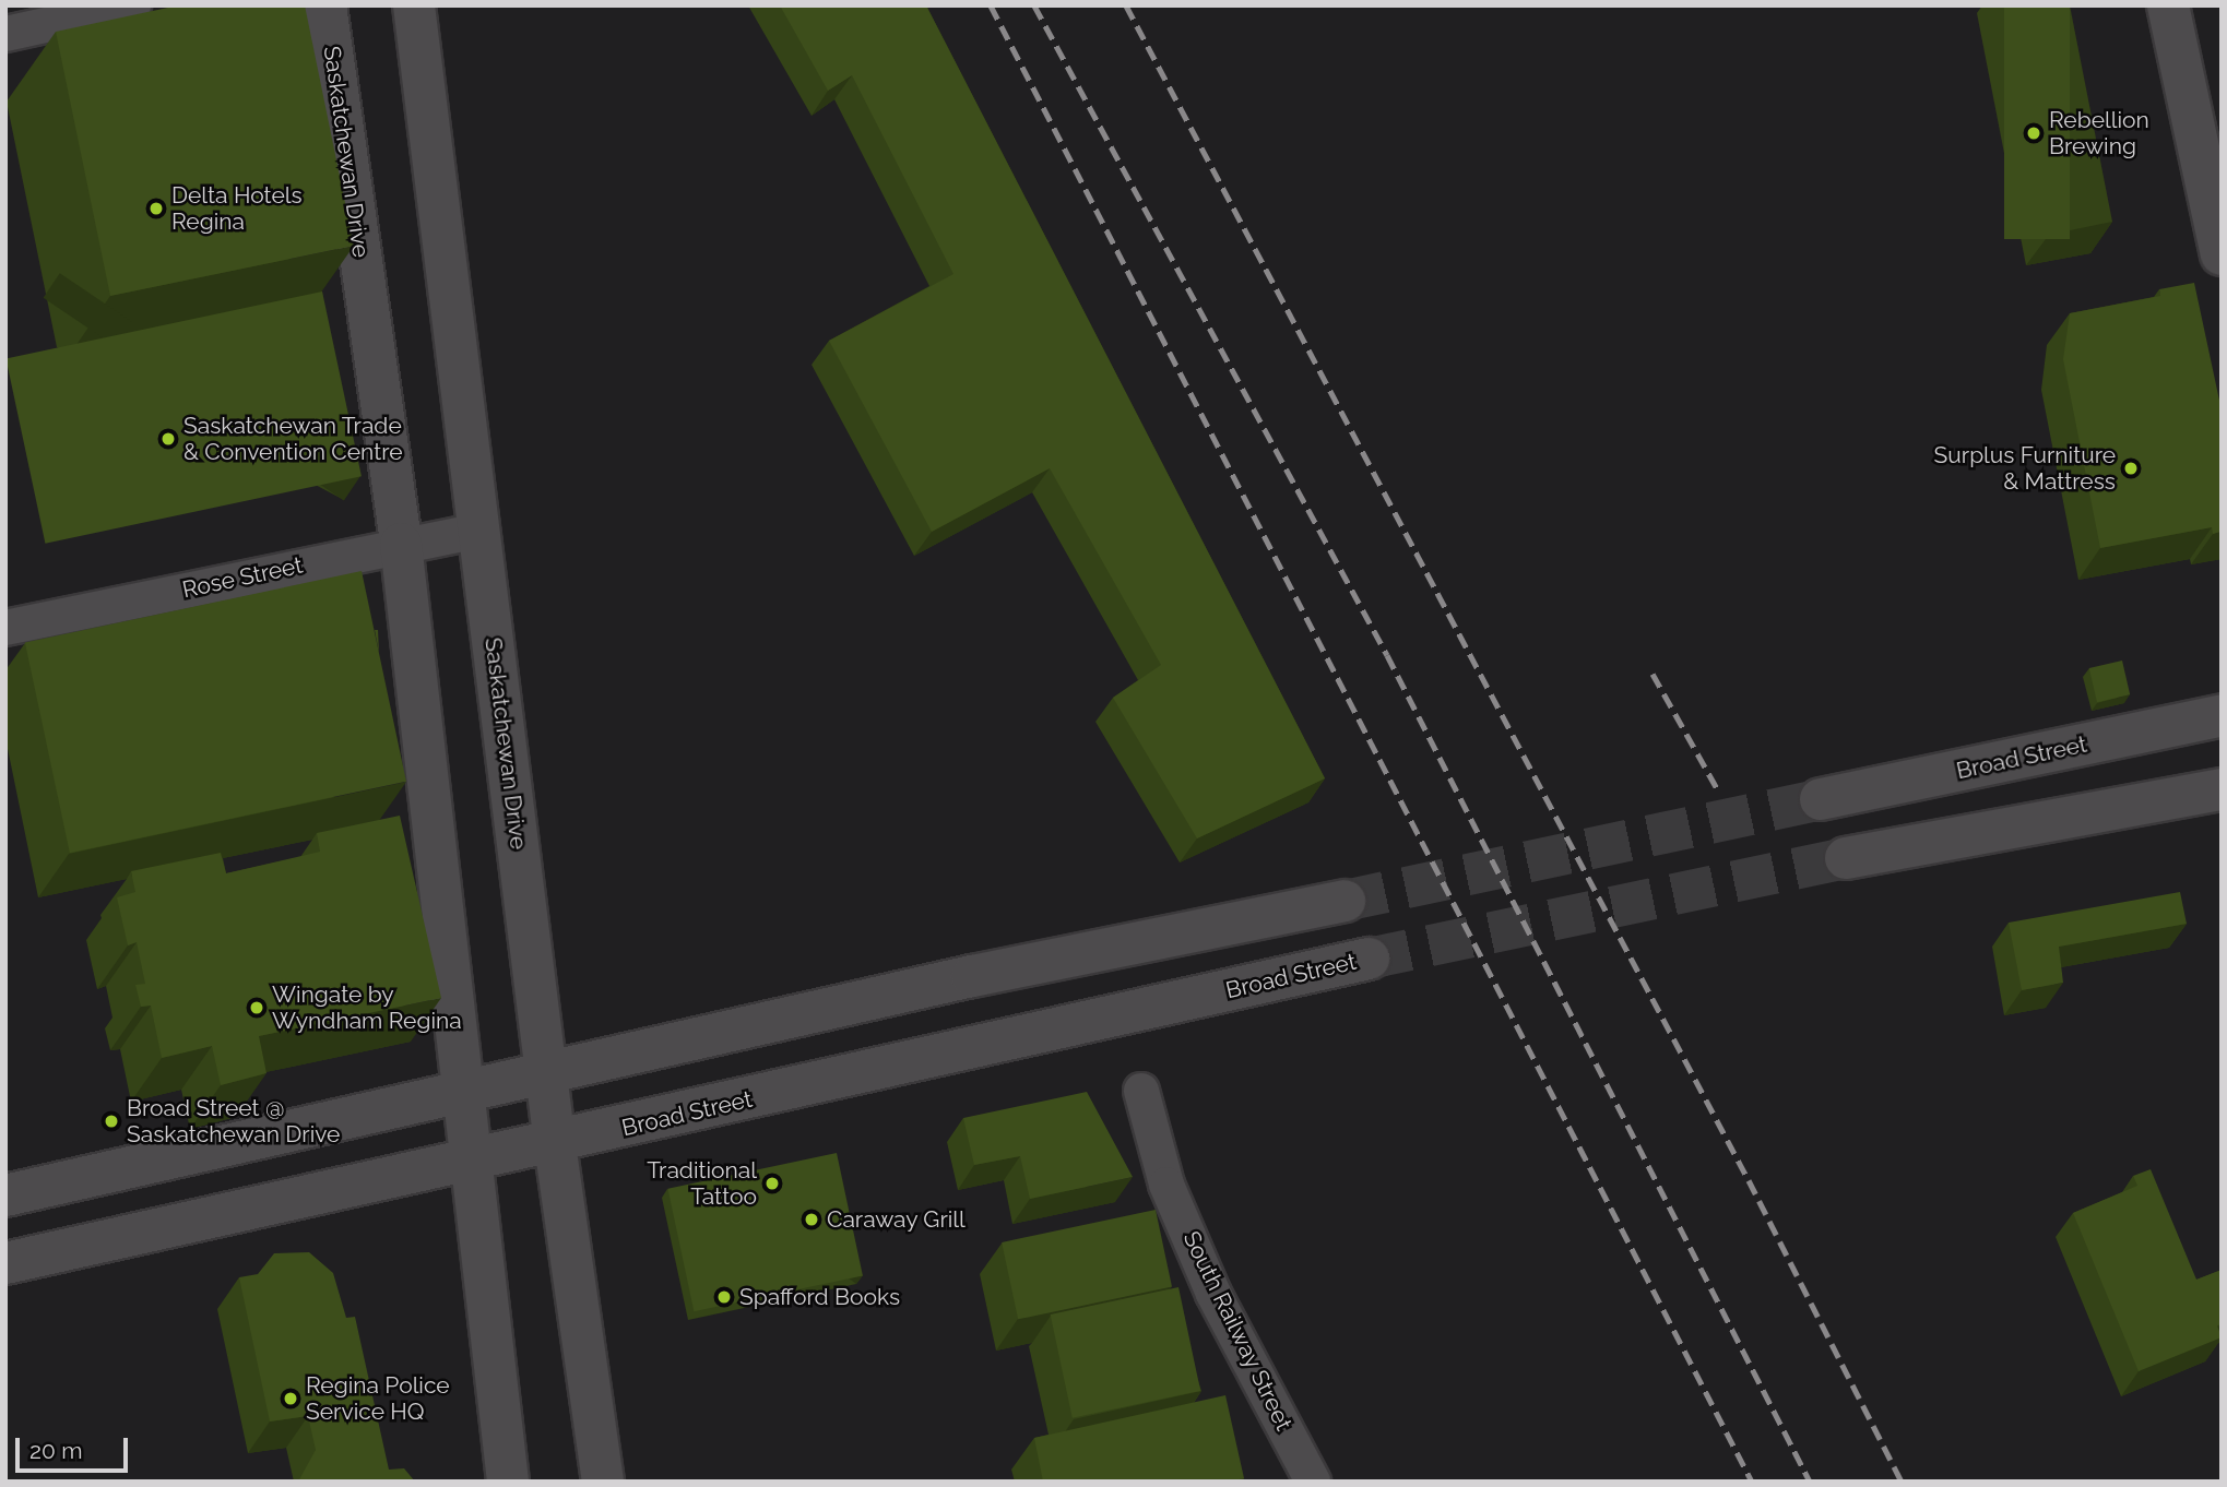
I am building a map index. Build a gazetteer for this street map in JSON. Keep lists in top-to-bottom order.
{
  "streets": {
    "main road": ["Saskatchewan Drive", "Broad Street"],
    "street": ["Rose Street", "South Railway Street"]
  },
  "crossings": [
    ["Saskatchewan Drive", "Rose Street"],
    ["Saskatchewan Drive", "Broad Street"]
  ],
  "places": [
    "Rebellion Brewing",
    "Delta Hotels Regina",
    "Saskatchewan Trade & Convention Centre",
    "Surplus Furniture & Mattress",
    "Wingate by Wyndham Regina",
    "Broad Street @ Saskatchewan Drive",
    "Traditional Tattoo",
    "Caraway Grill",
    "Spafford Books",
    "Regina Police Service HQ"
  ],
  "scale_bar": "20 m"
}
